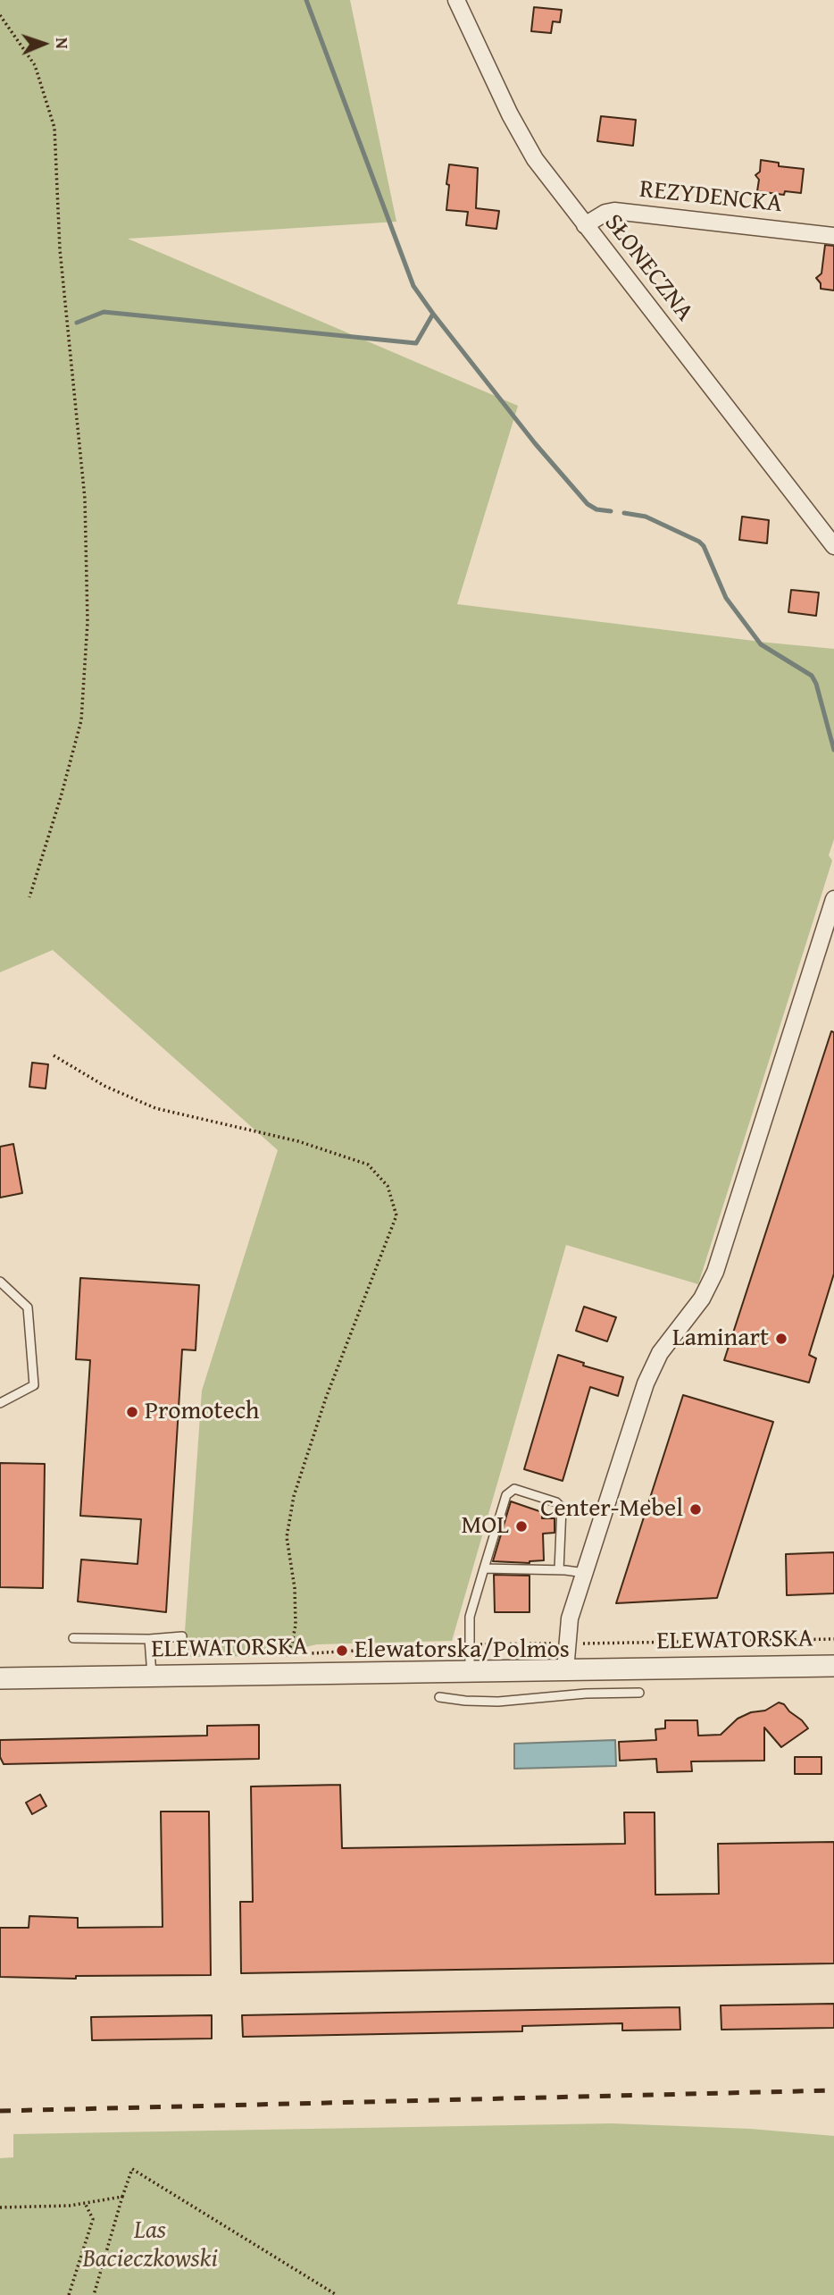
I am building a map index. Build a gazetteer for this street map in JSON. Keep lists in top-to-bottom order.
{
  "streets": {
    "street": ["REZYDENCKA", "SŁONECZNA", "ELEWATORSKA"]
  },
  "crossings": [
    ["REZYDENCKA", "SŁONECZNA"]
  ],
  "parks": ["Las Bacieczkowski"],
  "places": [
    "Laminart",
    "Promotech",
    "Center-Mebel",
    "MOL",
    "Elewatorska/Polmos"
  ],
  "north": "right"
}
